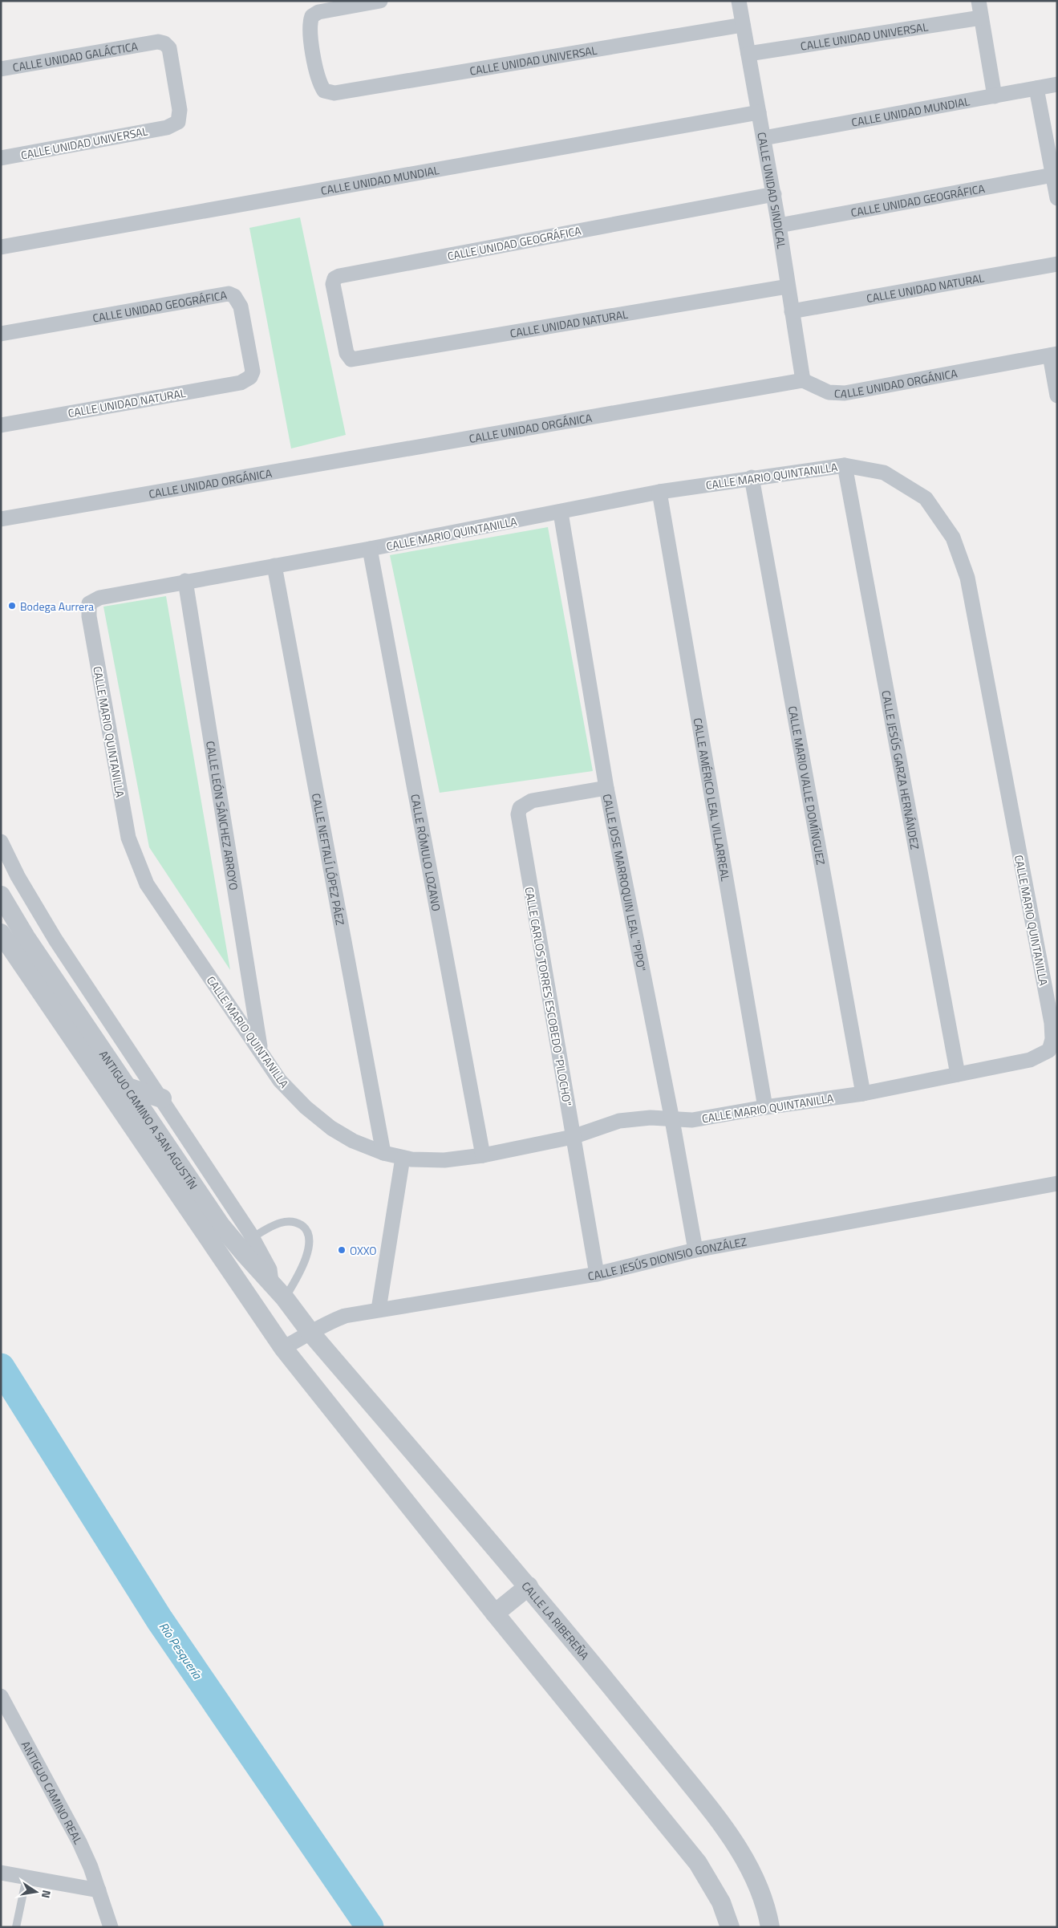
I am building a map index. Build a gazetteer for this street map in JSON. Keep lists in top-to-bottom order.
{
  "streets": {
    "street": [
      "CALLE UNIDAD UNIVERSAL",
      "CALLE UNIDAD GALÁCTICA",
      "CALLE UNIDAD MUNDIAL",
      "CALLE UNIDAD SINDICAL",
      "CALLE UNIDAD GEOGRÁFICA",
      "CALLE UNIDAD NATURAL",
      "CALLE UNIDAD ORGÁNICA",
      "CALLE MARIO QUINTANILLA",
      "CALLE JESÚS GARZA HERNÁNDEZ",
      "CALLE MARIO VALLE DOMÍNGUEZ",
      "CALLE AMÉRICO LEAL VILLARREAL",
      "CALLE LEÓN SÁNCHEZ ARROYO",
      "CALLE RÓMULO LOZANO",
      "CALLE NEFTALÍ LÓPEZ PÁEZ",
      "CALLE JOSE MARROQUIN LEAL \"PIPO\"",
      "CALLE CARLOS TORRES ESCOBEDO \"PILOCHO\"",
      "ANTIGUO CAMINO A SAN AGUSTÍN",
      "CALLE JESÚS DIONISIO GONZÁLEZ",
      "CALLE LA RIBEREÑA",
      "ANTIGUO CAMINO REAL"
    ]
  },
  "crossings": [
    ["CALLE UNIDAD UNIVERSAL", "CALLE UNIDAD GALÁCTICA"],
    ["CALLE UNIDAD UNIVERSAL", "CALLE UNIDAD SINDICAL"],
    ["CALLE UNIDAD MUNDIAL", "CALLE UNIDAD SINDICAL"],
    ["CALLE UNIDAD SINDICAL", "CALLE UNIDAD GEOGRÁFICA"],
    ["CALLE UNIDAD SINDICAL", "CALLE UNIDAD NATURAL"],
    ["CALLE UNIDAD SINDICAL", "CALLE UNIDAD ORGÁNICA"],
    ["CALLE UNIDAD GEOGRÁFICA", "CALLE UNIDAD NATURAL"],
    ["CALLE MARIO QUINTANILLA", "CALLE JESÚS GARZA HERNÁNDEZ"],
    ["CALLE MARIO QUINTANILLA", "CALLE MARIO VALLE DOMÍNGUEZ"],
    ["CALLE MARIO QUINTANILLA", "CALLE AMÉRICO LEAL VILLARREAL"],
    ["CALLE MARIO QUINTANILLA", "CALLE LEÓN SÁNCHEZ ARROYO"],
    ["CALLE MARIO QUINTANILLA", "CALLE RÓMULO LOZANO"],
    ["CALLE MARIO QUINTANILLA", "CALLE NEFTALÍ LÓPEZ PÁEZ"],
    ["CALLE MARIO QUINTANILLA", "CALLE JOSE MARROQUIN LEAL \"PIPO\""],
    ["CALLE MARIO QUINTANILLA", "CALLE CARLOS TORRES ESCOBEDO \"PILOCHO\""],
    ["CALLE JOSE MARROQUIN LEAL \"PIPO\"", "CALLE CARLOS TORRES ESCOBEDO \"PILOCHO\""],
    ["CALLE JOSE MARROQUIN LEAL \"PIPO\"", "CALLE JESÚS DIONISIO GONZÁLEZ"],
    ["CALLE CARLOS TORRES ESCOBEDO \"PILOCHO\"", "CALLE JESÚS DIONISIO GONZÁLEZ"],
    ["ANTIGUO CAMINO A SAN AGUSTÍN", "CALLE JESÚS DIONISIO GONZÁLEZ"],
    ["ANTIGUO CAMINO A SAN AGUSTÍN", "CALLE LA RIBEREÑA"],
    ["CALLE JESÚS DIONISIO GONZÁLEZ", "CALLE LA RIBEREÑA"]
  ],
  "water": ["Río Pesquería"],
  "places": ["Bodega Aurrera", "OXXO"],
  "north": "right"
}
